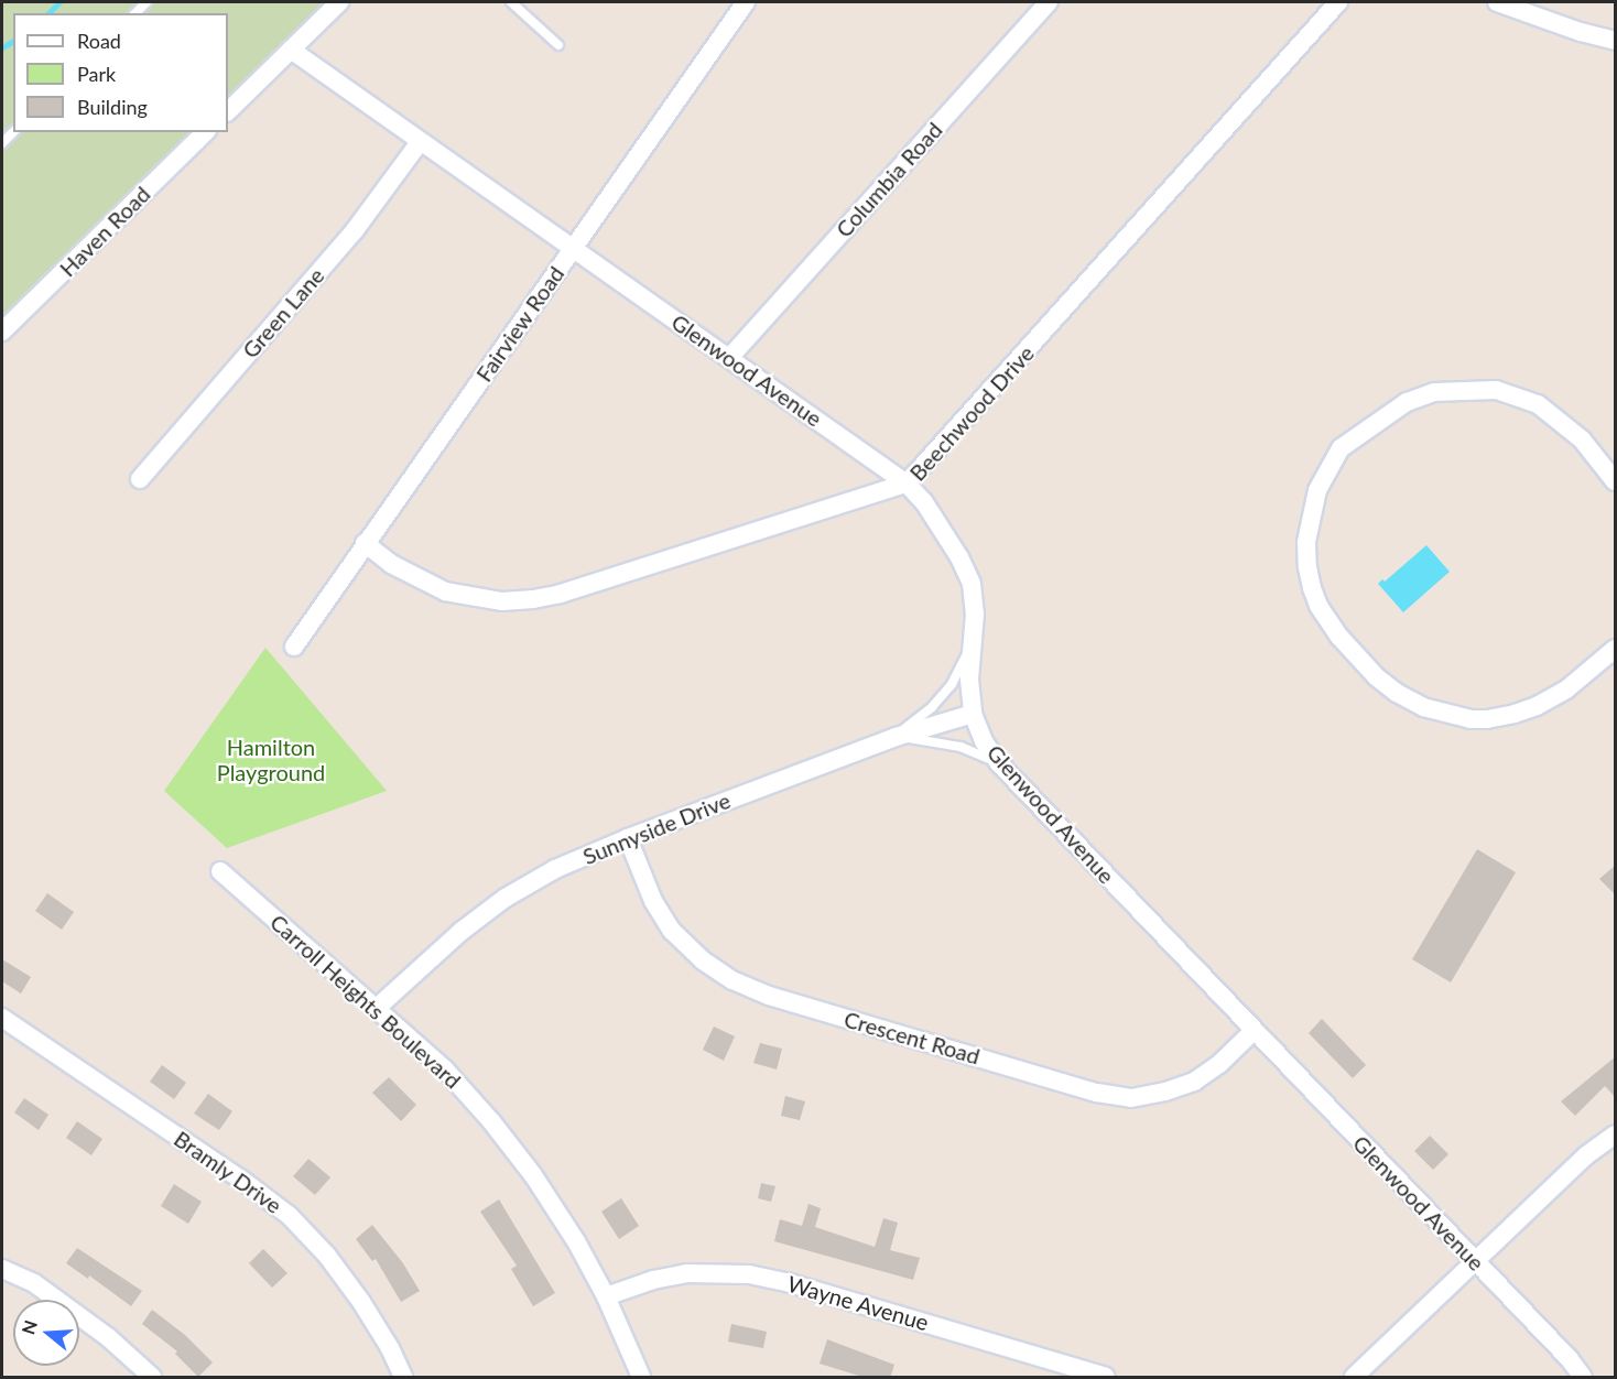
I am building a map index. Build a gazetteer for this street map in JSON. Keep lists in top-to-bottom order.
{
  "streets": {
    "street": [
      "Columbia Road",
      "Haven Road",
      "Green Lane",
      "Fairview Road",
      "Glenwood Avenue",
      "Beechwood Drive",
      "Sunnyside Drive",
      "Carroll Heights Boulevard",
      "Crescent Road",
      "Bramly Drive",
      "Wayne Avenue"
    ]
  },
  "crossings": [
    ["Columbia Road", "Glenwood Avenue"],
    ["Green Lane", "Glenwood Avenue"],
    ["Fairview Road", "Glenwood Avenue"],
    ["Fairview Road", "Beechwood Drive"],
    ["Glenwood Avenue", "Beechwood Drive"],
    ["Glenwood Avenue", "Sunnyside Drive"],
    ["Glenwood Avenue", "Crescent Road"],
    ["Sunnyside Drive", "Carroll Heights Boulevard"],
    ["Sunnyside Drive", "Crescent Road"],
    ["Carroll Heights Boulevard", "Wayne Avenue"]
  ],
  "parks": ["Hamilton Playground"],
  "legend": ["Road", "Park", "Building"],
  "north": "left"
}
